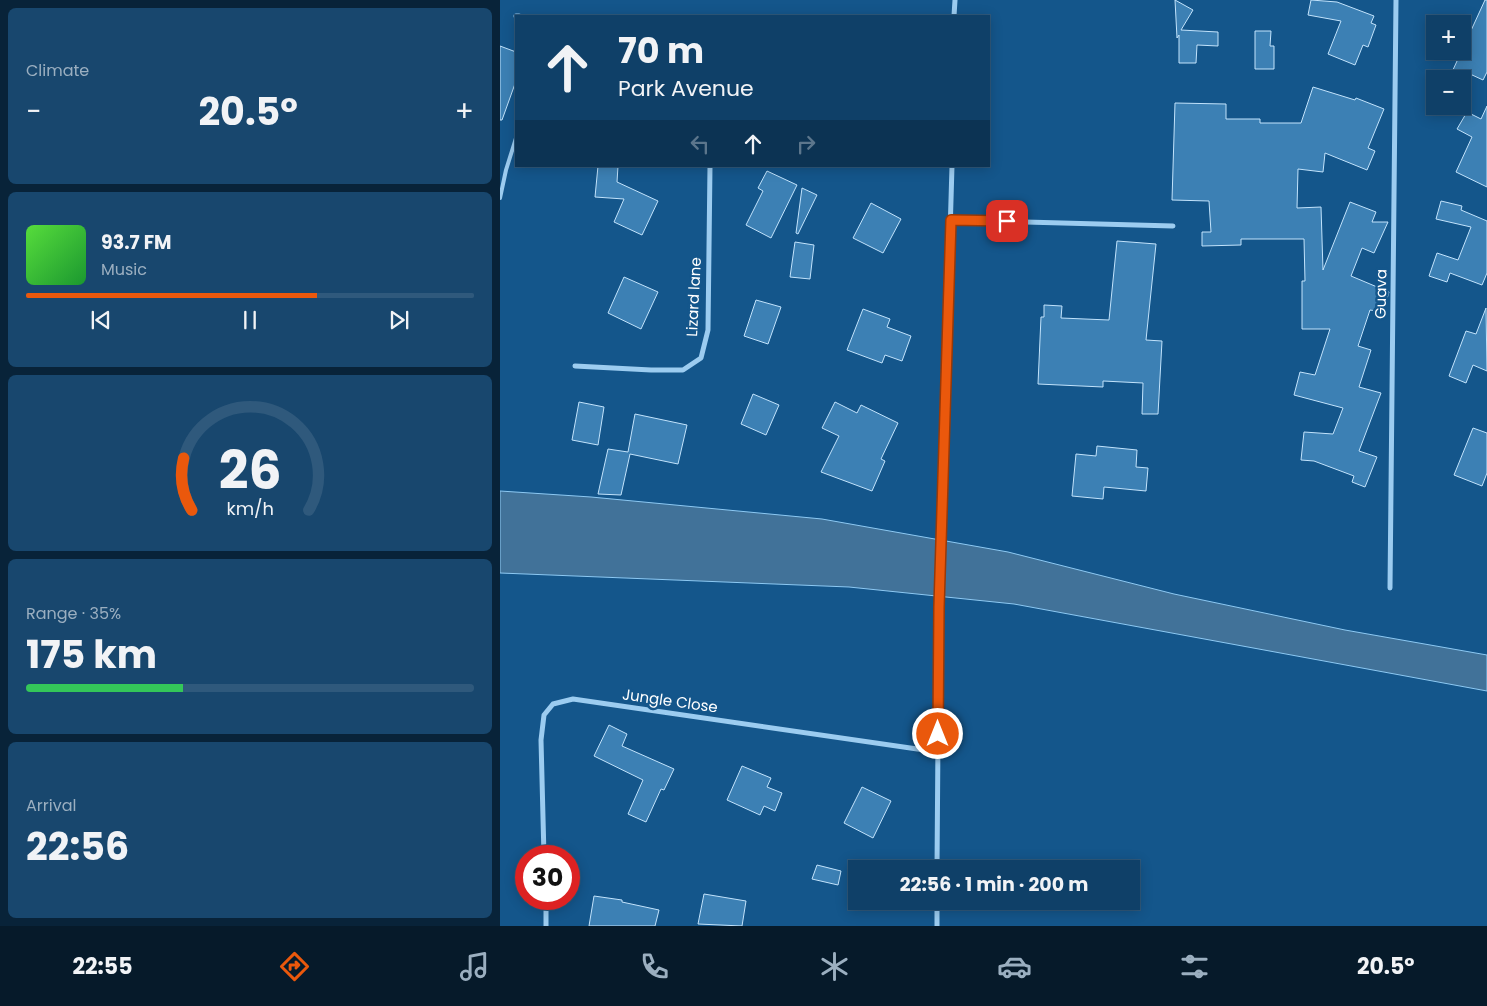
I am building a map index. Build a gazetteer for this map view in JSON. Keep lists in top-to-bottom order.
{
  "streets": {
    "street": ["Guava", "Lizard lane", "Jungle Close"]
  },
  "page": {
    "tile": [
      "Climate",
      ["Range · 35%", "175 km"],
      ["Arrival", "22:56"]
    ],
    "map_buttons": ["+", "−"],
    "turn": ["70 m", "Park Avenue"],
    "heat": ["−", "20.5°", "+"],
    "song": ["93.7 FM", "Music"],
    "limit": "30",
    "trip": "22:56 · 1 min · 200 m",
    "tabs": ["22:55", "20.5°"],
    "gauge": ["26", "km/h"]
  }
}
